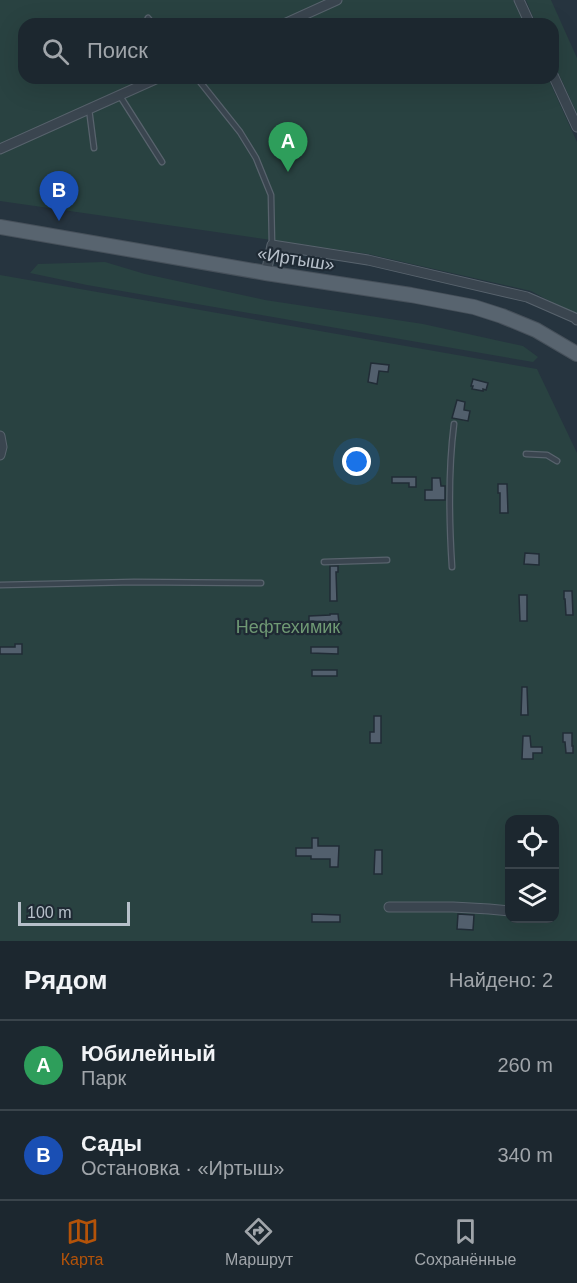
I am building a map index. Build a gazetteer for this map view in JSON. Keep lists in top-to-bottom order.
{
  "streets": {
    "main road": ["«Иртыш»"]
  },
  "parks": ["Нефтехимик"],
  "scale_bar": "100 m",
  "page": {
    "search": "Поиск",
    "pins": ["A", "B"],
    "scale": "100 m",
    "heading": ["Рядом", "Найдено: 2"],
    "list": [
      {
        "mark": "A",
        "name": "Юбилейный",
        "note": "Парк",
        "value": "260 m"
      },
      {
        "mark": "B",
        "name": "Сады",
        "note": "Остановка · «Иртыш»",
        "value": "340 m"
      }
    ],
    "nav": ["Карта", "Маршрут", "Сохранённые"]
  }
}
